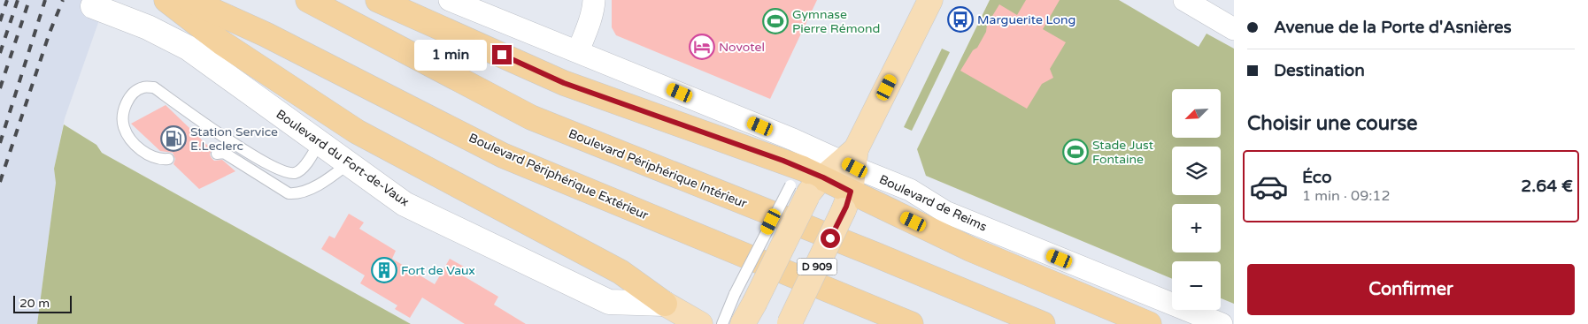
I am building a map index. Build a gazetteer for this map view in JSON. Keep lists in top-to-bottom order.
{
  "streets": {
    "highway": ["Boulevard Périphérique Intérieur", "Boulevard Périphérique Extérieur"],
    "main road": ["Boulevard du Fort-de-Vaux", "D 909"],
    "street": ["Boulevard de Reims"]
  },
  "crossings": [
    ["Boulevard de Reims", "D 909"]
  ],
  "places": {
    "bus stop": ["Marguerite Long"],
    "sports": ["Gymnase Pierre Rémond", "Stade Just Fontaine"],
    "hotel": ["Novotel"],
    "fuel station": ["Station Service E.Leclerc"],
    "building": ["Fort de Vaux"]
  },
  "scale_bar": "20 m",
  "north": "bottom left",
  "page": {
    "banner": ["Avenue de la Porte d'Asnières", "Destination"],
    "bubble": "1 min",
    "map_buttons": ["+", "−"],
    "heading": "Choisir une course",
    "list": [
      {
        "name": "Éco",
        "note": "1 min · 09:12",
        "value": "2.64 €"
      }
    ],
    "buttons": "Confirmer",
    "scale": "20 m"
  }
}
